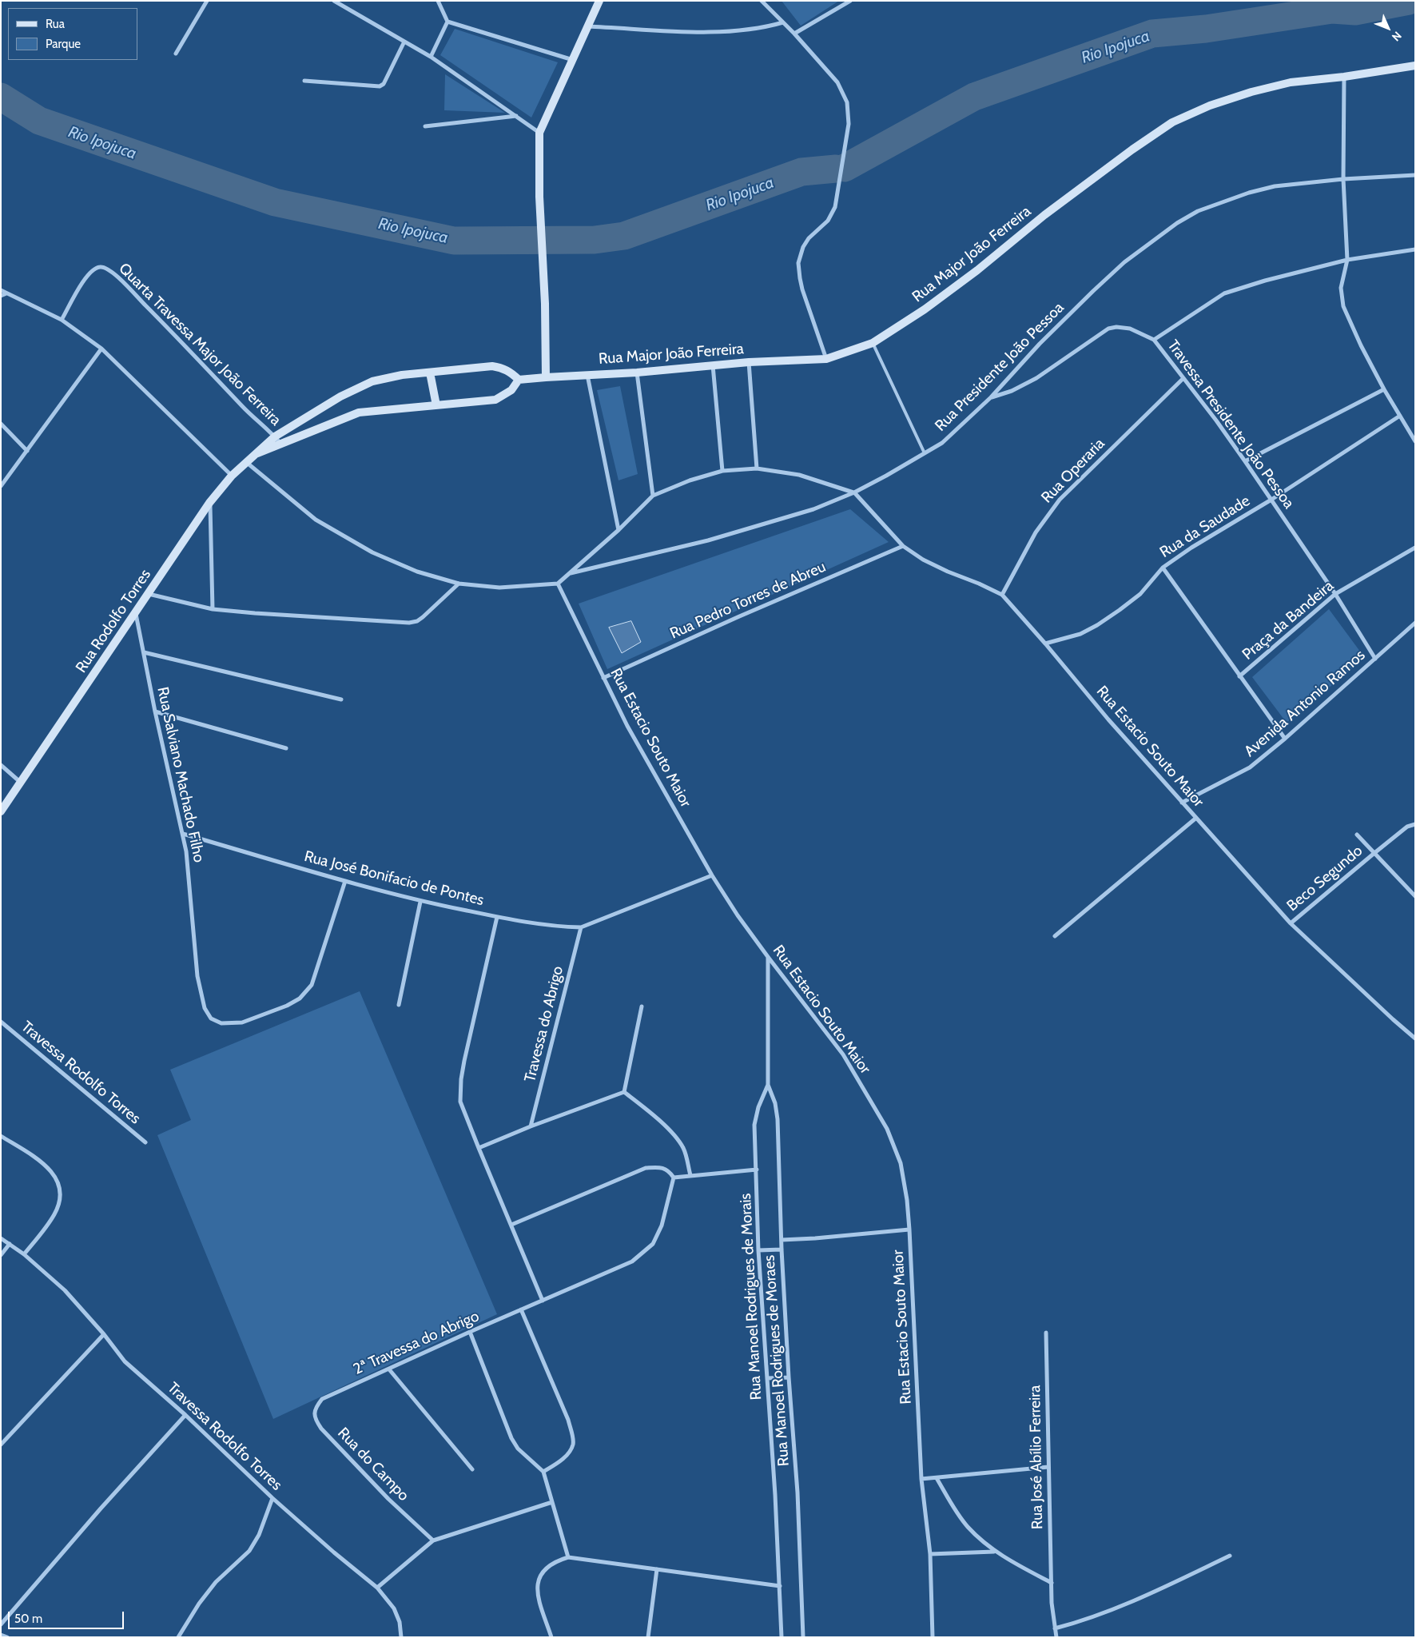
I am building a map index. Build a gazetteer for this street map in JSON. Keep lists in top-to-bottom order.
{
  "streets": {
    "main road": ["Rua Major João Ferreira", "Rua Rodolfo Torres"],
    "street": [
      "Quarta Travessa Major João Ferreira",
      "Rua Presidente João Pessoa",
      "Travessa Presidente João Pessoa",
      "Rua Operaria",
      "Rua da Saudade",
      "Rua Pedro Torres de Abreu",
      "Praça da Bandeira",
      "Avenida Antonio Ramos",
      "Rua Estacio Souto Maior",
      "Rua Salviano Machado Filho",
      "Rua José Bonifacio de Pontes",
      "Beco Segundo",
      "Travessa do Abrigo",
      "Travessa Rodolfo Torres",
      "Rua Manoel Rodrigues de Morais",
      "2ª Travessa do Abrigo",
      "Rua Manoel Rodrigues de Moraes",
      "Rua José Abílio Ferreira",
      "Rua do Campo"
    ]
  },
  "crossings": [
    ["Rua Presidente João Pessoa", "Travessa Presidente João Pessoa"],
    ["Rua Presidente João Pessoa", "Rua Estacio Souto Maior"],
    ["Travessa Presidente João Pessoa", "Rua Operaria"],
    ["Travessa Presidente João Pessoa", "Rua da Saudade"],
    ["Travessa Presidente João Pessoa", "Praça da Bandeira"],
    ["Travessa Presidente João Pessoa", "Avenida Antonio Ramos"],
    ["Rua Operaria", "Rua Estacio Souto Maior"],
    ["Rua da Saudade", "Rua Estacio Souto Maior"],
    ["Rua Pedro Torres de Abreu", "Rua Estacio Souto Maior"],
    ["Rua Rodolfo Torres", "Rua Salviano Machado Filho"],
    ["Avenida Antonio Ramos", "Rua Estacio Souto Maior"],
    ["Rua Estacio Souto Maior", "Rua José Bonifacio de Pontes"],
    ["Rua Estacio Souto Maior", "Beco Segundo"],
    ["Rua Estacio Souto Maior", "Rua Manoel Rodrigues de Morais"],
    ["Rua Salviano Machado Filho", "Rua José Bonifacio de Pontes"],
    ["Rua José Bonifacio de Pontes", "Travessa do Abrigo"],
    ["Rua Manoel Rodrigues de Morais", "Rua Manoel Rodrigues de Moraes"],
    ["2ª Travessa do Abrigo", "Rua do Campo"]
  ],
  "water": ["Rio Ipojuca"],
  "legend": ["Rua", "Parque"],
  "scale_bar": "50 m",
  "north": "bottom right"
}
